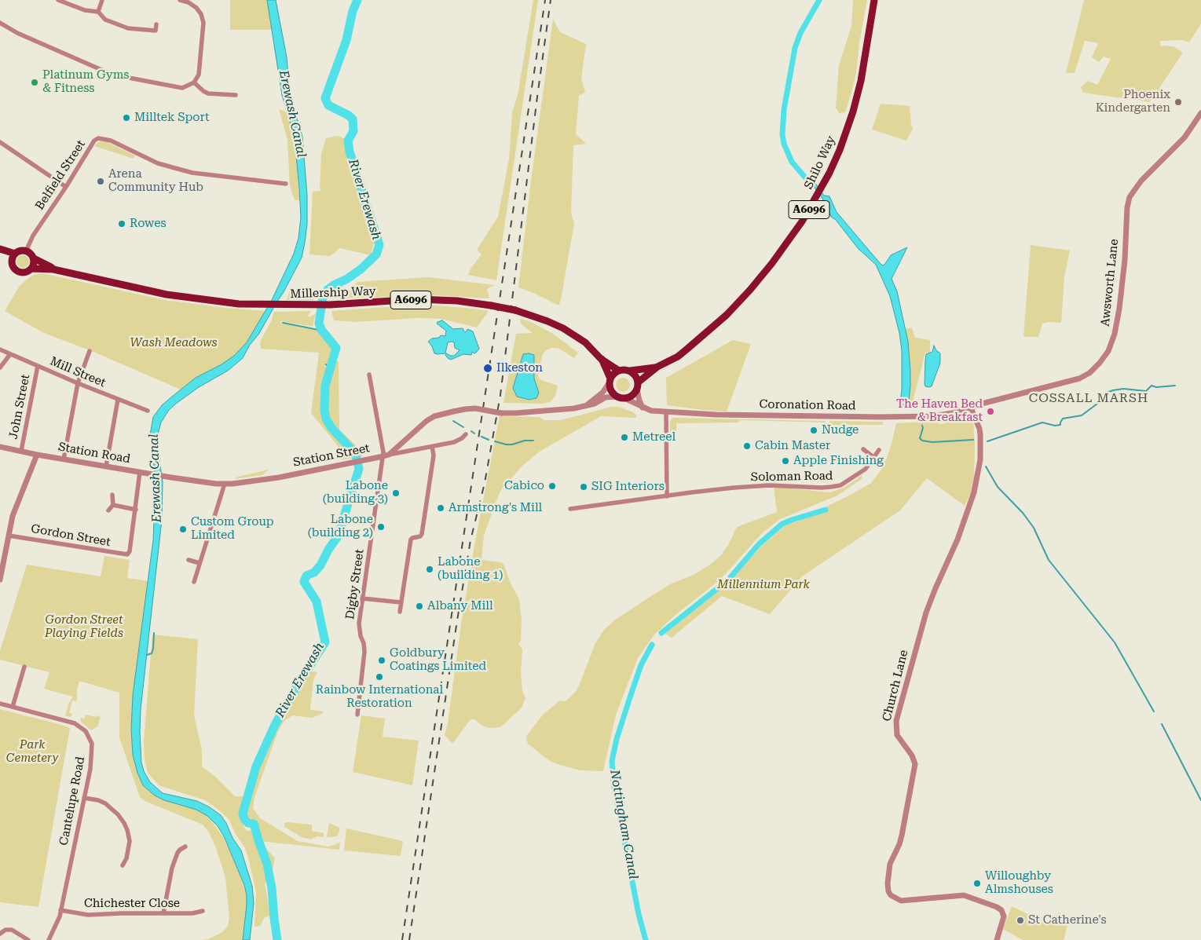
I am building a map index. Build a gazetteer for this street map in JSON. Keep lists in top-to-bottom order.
{
  "streets": {
    "main road": ["Shilo Way", "A6096", "Millership Way"],
    "street": [
      "Belfield Street",
      "Awsworth Lane",
      "Mill Street",
      "Coronation Road",
      "John Street",
      "Station Road",
      "Station Street",
      "Soloman Road",
      "Gordon Street",
      "Digby Street",
      "Church Lane",
      "Cantelupe Road",
      "Chichester Close"
    ]
  },
  "crossings": [
    ["Shilo Way", "Millership Way"],
    ["Shilo Way", "Coronation Road"],
    ["Belfield Street", "A6096"],
    ["Belfield Street", "Millership Way"],
    ["A6096", "Millership Way"],
    ["Awsworth Lane", "Coronation Road"],
    ["Awsworth Lane", "Church Lane"],
    ["Millership Way", "Coronation Road"],
    ["Mill Street", "John Street"],
    ["Coronation Road", "Church Lane"],
    ["John Street", "Station Road"],
    ["Station Road", "Station Street"],
    ["Station Street", "Digby Street"],
    ["Cantelupe Road", "Chichester Close"]
  ],
  "districts": ["COSSALL MARSH"],
  "water": ["Erewash Canal", "River Erewash", "Nottingham Canal"],
  "parks": [
    "Wash Meadows",
    "Millennium Park",
    "Gordon Street Playing Fields",
    "Park Cemetery"
  ],
  "places": [
    "Platinum Gyms & Fitness",
    "Phoenix Kindergarten",
    "Milltek Sport",
    "Arena Community Hub",
    "Rowes",
    "Ilkeston",
    "The Haven Bed & Breakfast",
    "Nudge",
    "Metreel",
    "Cabin Master",
    "Apple Finishing",
    "Cabico",
    "SIG Interiors",
    "Labone (building 3)",
    "Armstrong's Mill",
    "Labone (building 2)",
    "Custom Group Limited",
    "Labone (building 1)",
    "Albany Mill",
    "Goldbury Coatings Limited",
    "Rainbow International Restoration",
    "Willoughby Almshouses",
    "St Catherine's"
  ]
}
